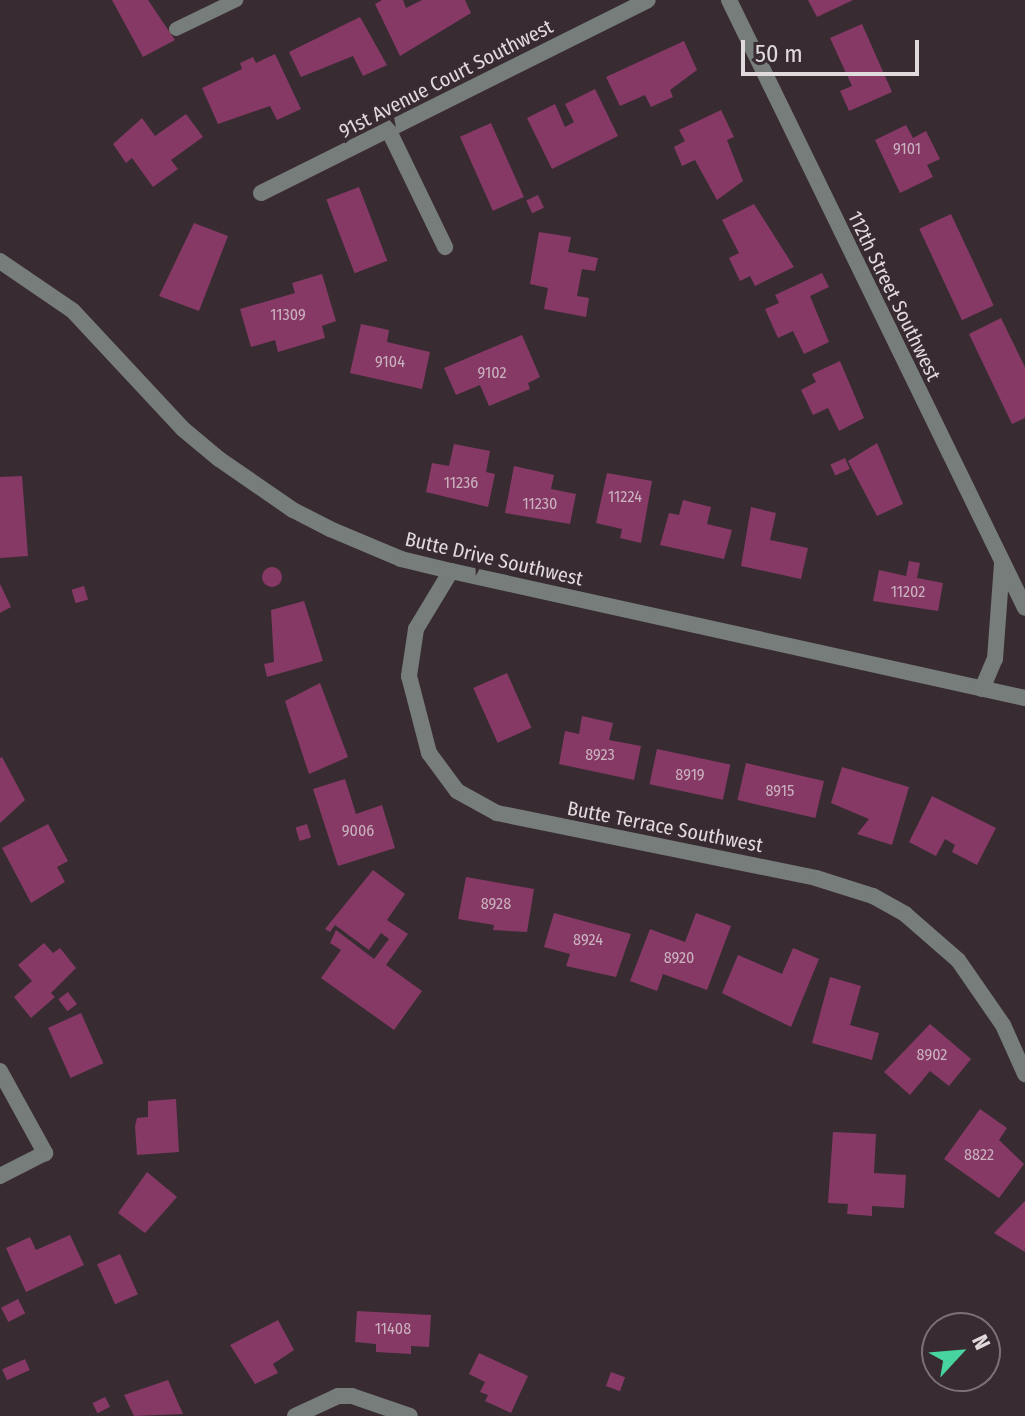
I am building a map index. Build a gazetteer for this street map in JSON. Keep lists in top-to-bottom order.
{
  "streets": {
    "street": [
      "91st Avenue Court Southwest",
      "112th Street Southwest",
      "Butte Drive Southwest",
      "Butte Terrace Southwest"
    ]
  },
  "crossings": [
    ["Butte Drive Southwest", "Butte Terrace Southwest"]
  ],
  "house_numbers": [
    "9101",
    "11309",
    "9104",
    "9102",
    "11236",
    "11224",
    "11230",
    "11202",
    "8923",
    "8919",
    "8915",
    "9006",
    "8928",
    "8924",
    "8920",
    "8902",
    "8822",
    "11408"
  ],
  "scale_bar": "50 m",
  "north": "top right"
}
